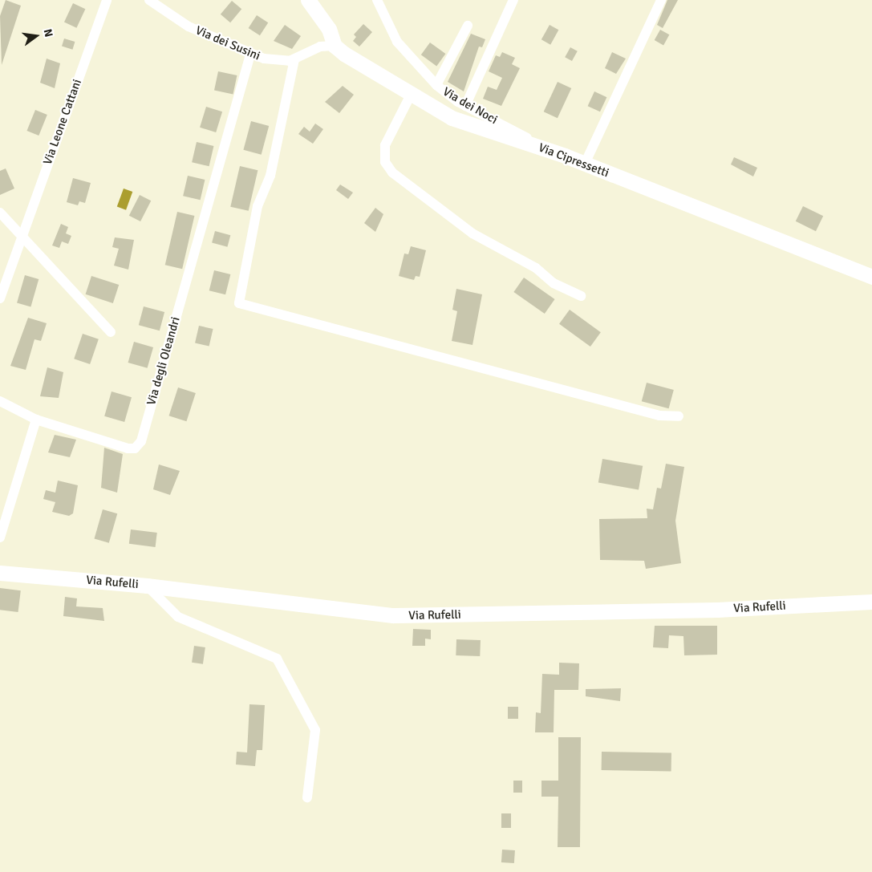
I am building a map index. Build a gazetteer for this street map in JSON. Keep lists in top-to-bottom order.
{
  "streets": {
    "street": [
      "Via dei Susini",
      "Via dei Noci",
      "Via Leone Cattani",
      "Via Cipressetti",
      "Via degli Oleandri",
      "Via Rufelli"
    ]
  },
  "crossings": [
    ["Via dei Susini", "Via Cipressetti"],
    ["Via dei Susini", "Via degli Oleandri"],
    ["Via dei Noci", "Via Cipressetti"]
  ],
  "north": "right"
}
